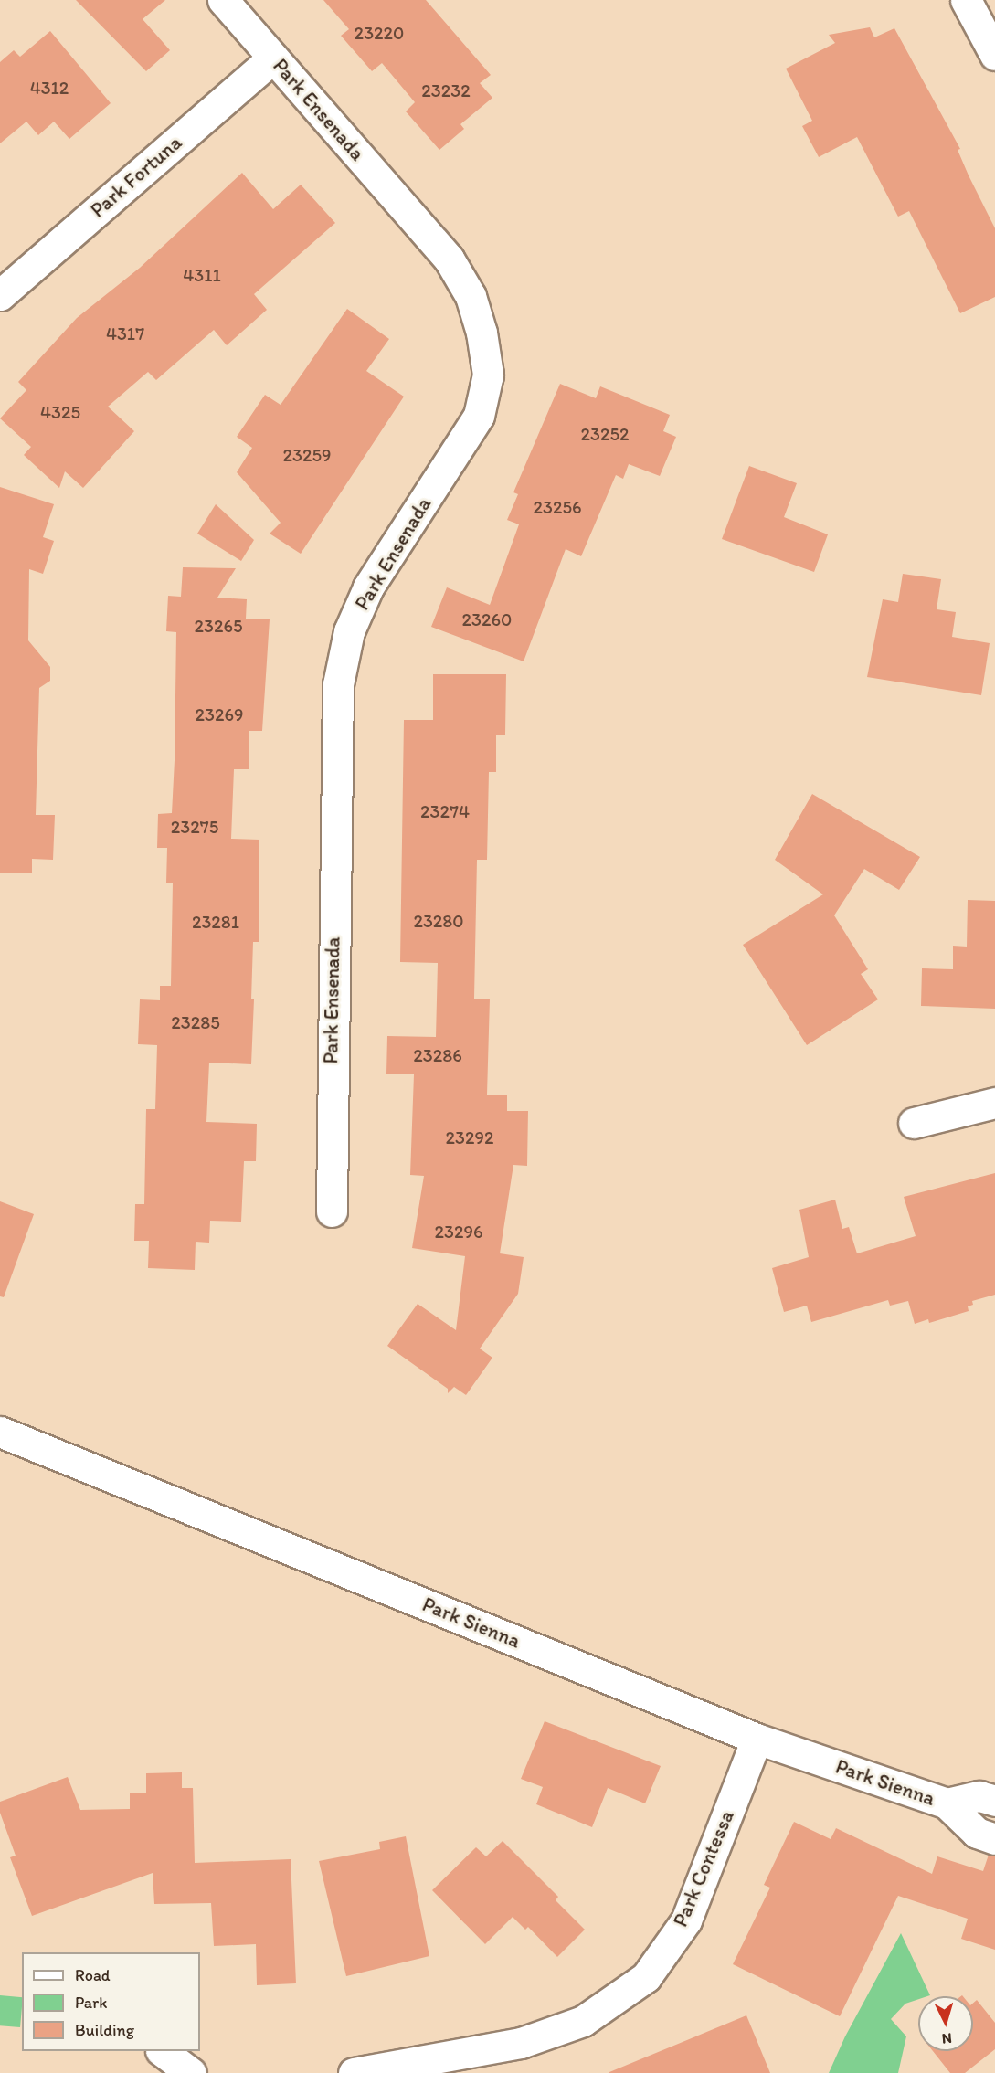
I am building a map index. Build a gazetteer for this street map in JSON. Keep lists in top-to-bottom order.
{
  "streets": {
    "street": [
      "Park Ensenada",
      "Park Fortuna",
      "Park Sienna",
      "Park Contessa"
    ]
  },
  "crossings": [
    ["Park Ensenada", "Park Fortuna"],
    ["Park Sienna", "Park Contessa"]
  ],
  "house_numbers": [
    "23220",
    "4312",
    "23232",
    "4311",
    "4317",
    "4325",
    "23252",
    "23259",
    "23256",
    "23260",
    "23265",
    "23269",
    "23274",
    "23275",
    "23280",
    "23281",
    "23285",
    "23286",
    "23292",
    "23296"
  ],
  "legend": ["Road", "Park", "Building"],
  "north": "bottom"
}
